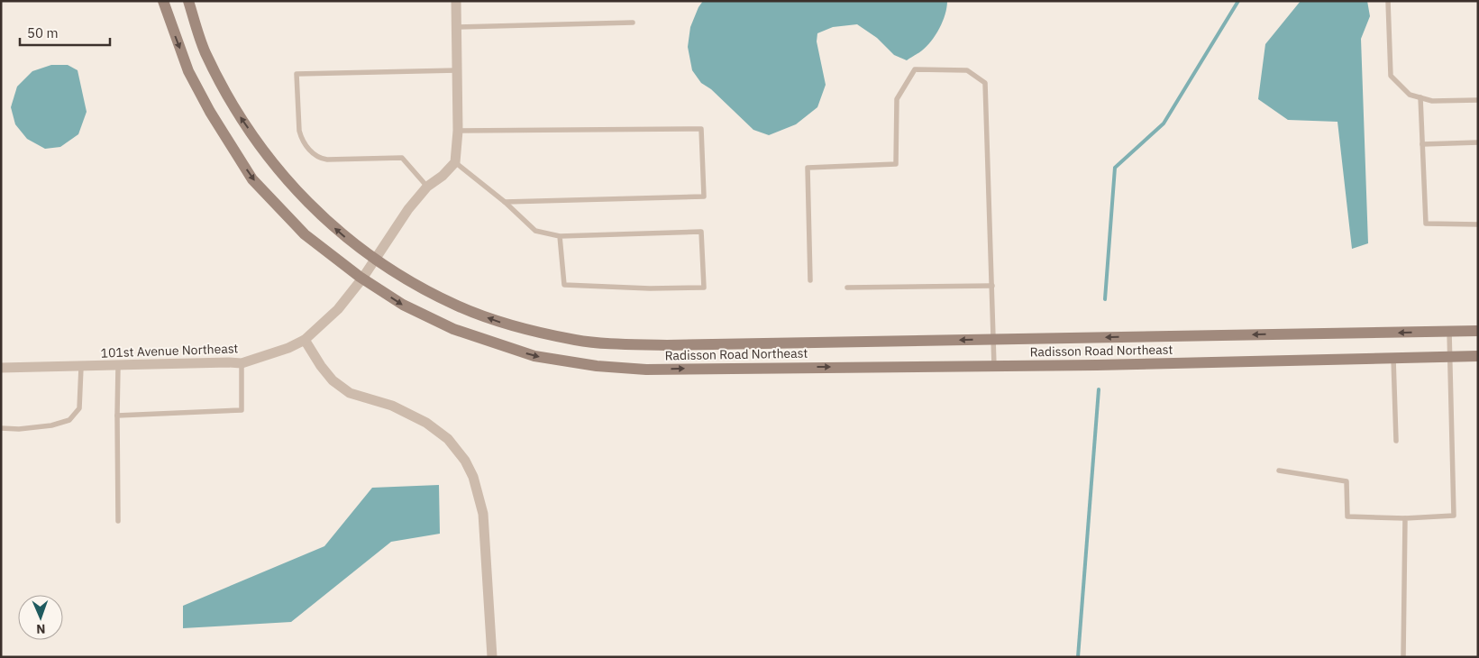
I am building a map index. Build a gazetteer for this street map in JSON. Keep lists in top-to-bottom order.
{
  "streets": {
    "main road": ["Radisson Road Northeast"],
    "street": ["101st Avenue Northeast"]
  },
  "crossings": [
    ["101st Avenue Northeast", "Radisson Road Northeast"]
  ],
  "scale_bar": "50 m",
  "north": "bottom"
}
